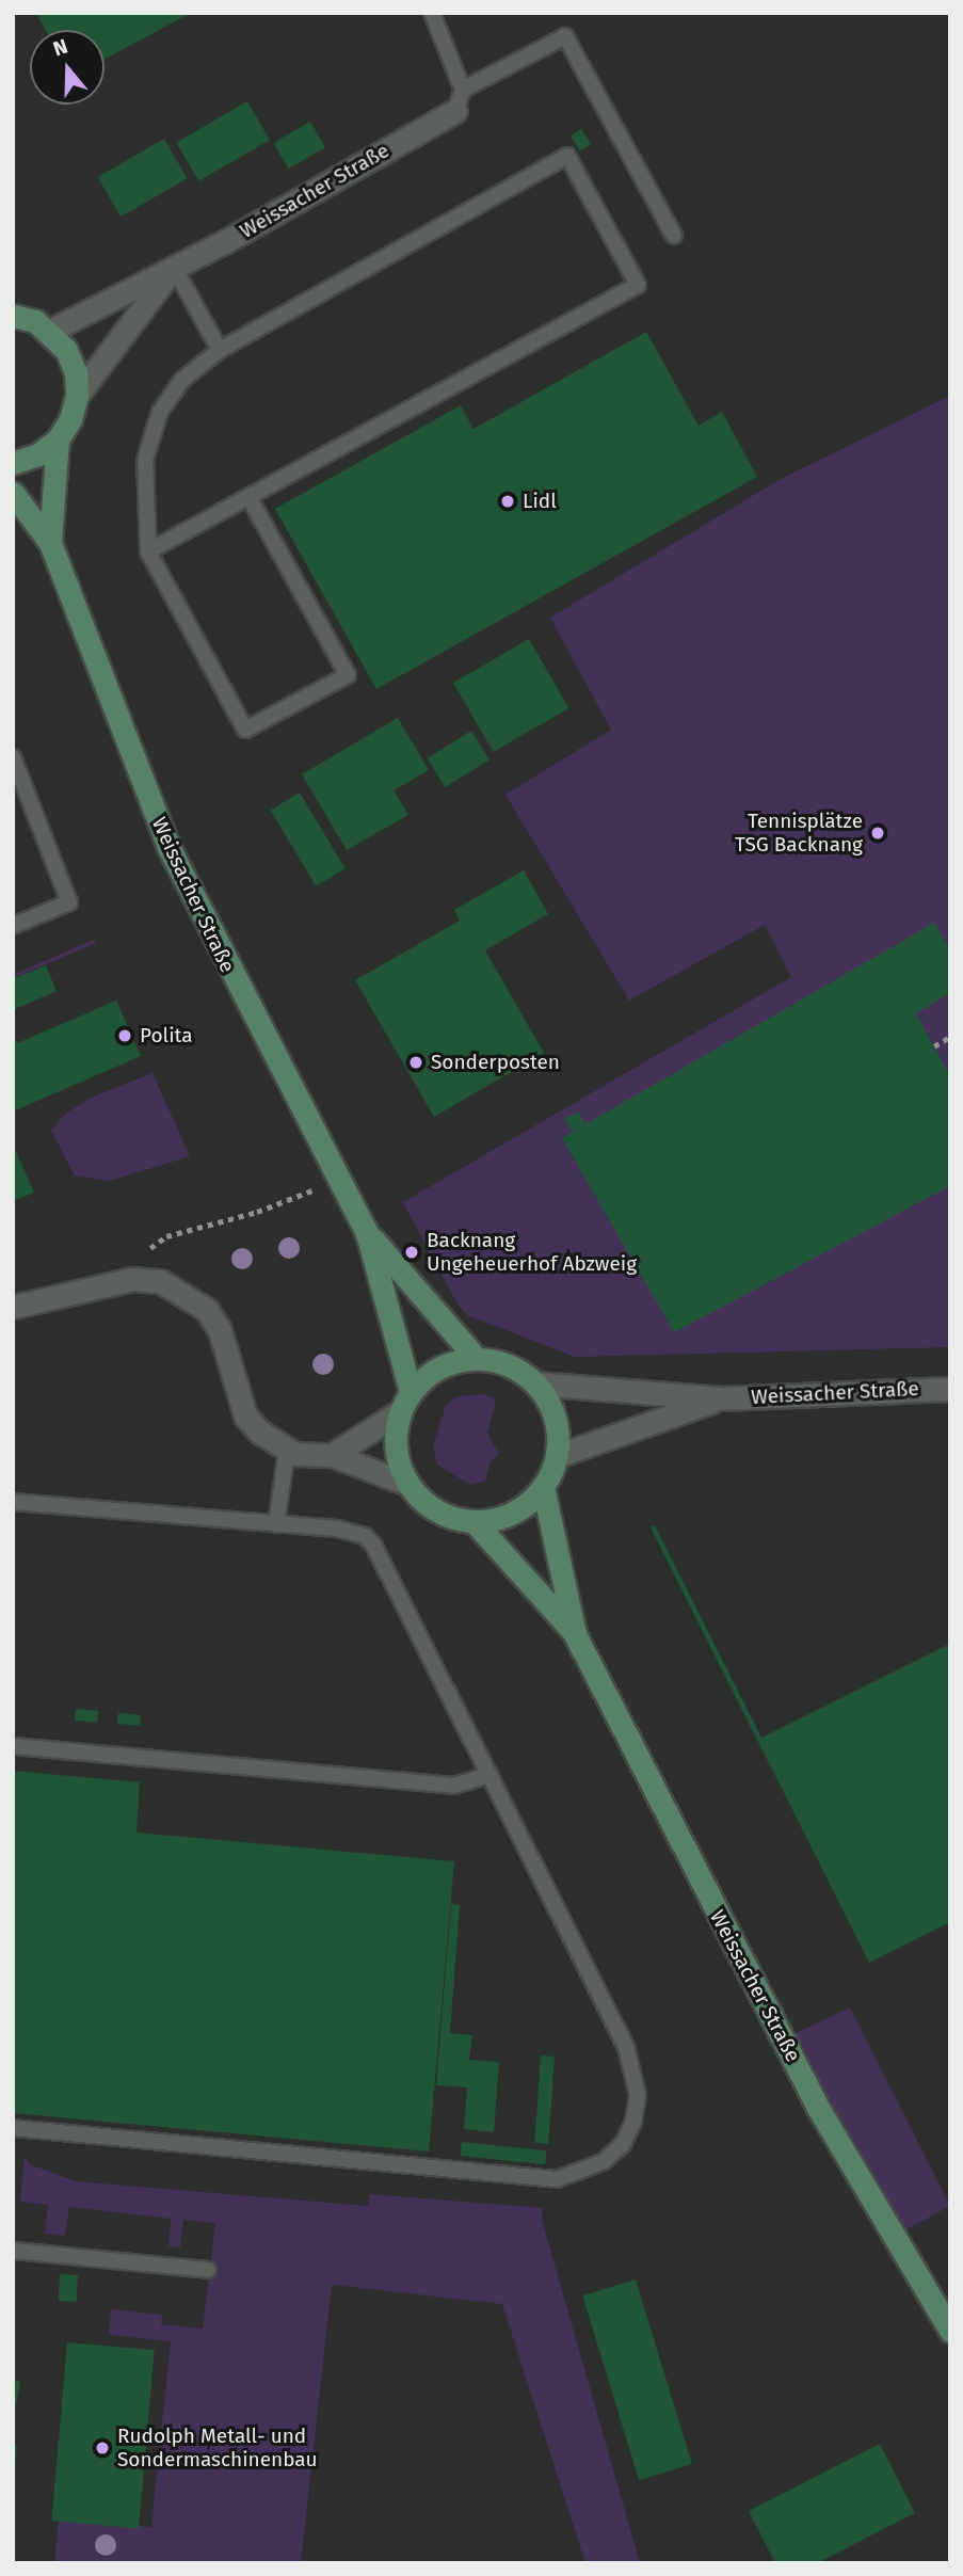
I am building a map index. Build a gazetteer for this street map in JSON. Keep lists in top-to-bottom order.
{
  "streets": {
    "street": ["Weissacher Straße"]
  },
  "places": [
    "Lidl",
    "Tennisplätze TSG Backnang",
    "Polita",
    "Sonderposten",
    "Backnang Ungeheuerhof Abzweig",
    "Rudolph Metall- und Sondermaschinenbau"
  ],
  "north": "top"
}
